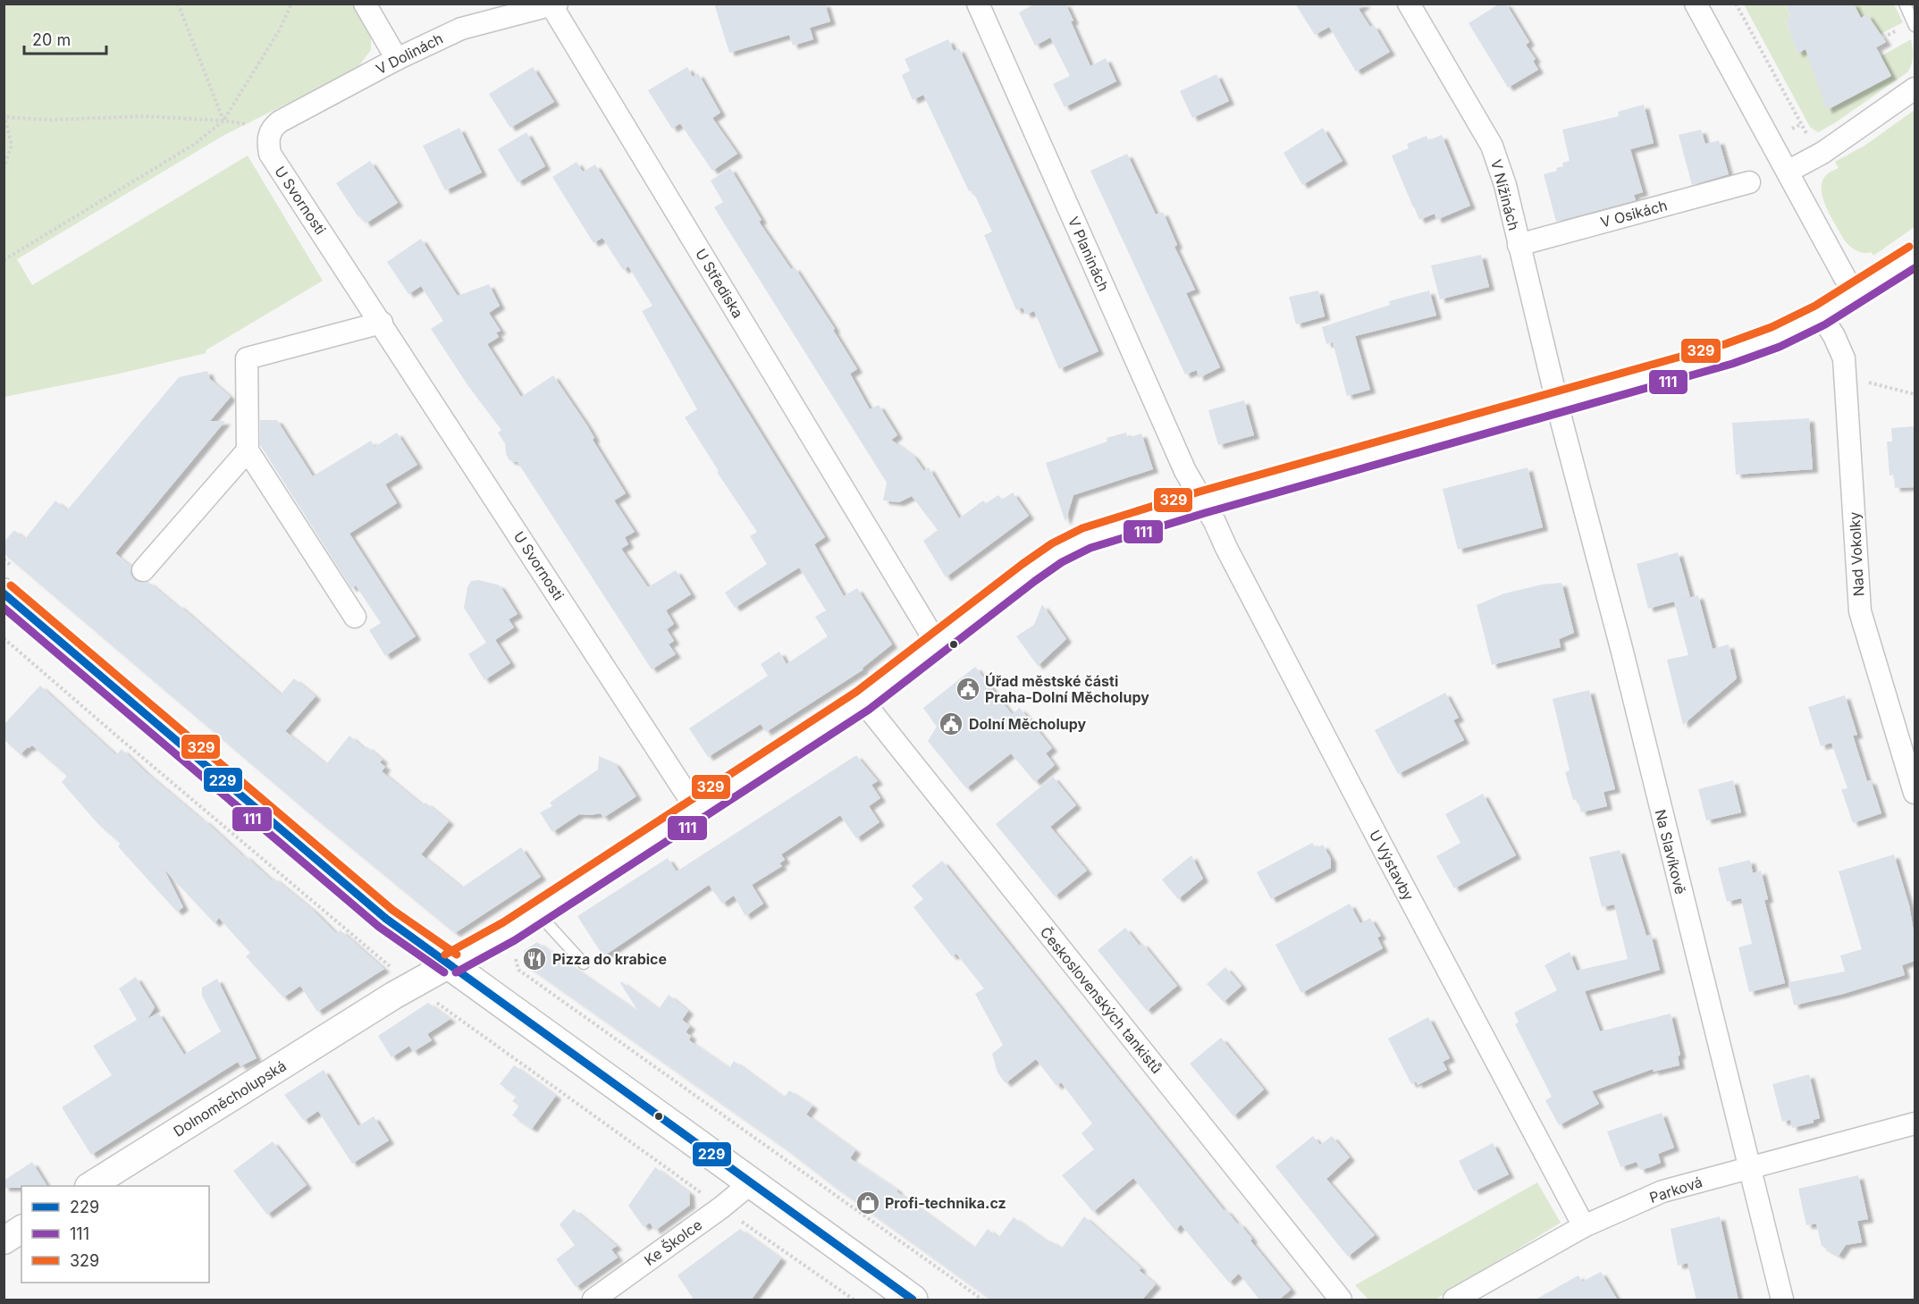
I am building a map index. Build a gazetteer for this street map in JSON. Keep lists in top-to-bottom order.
{
  "streets": {
    "street": [
      "V Dolinách",
      "V Nížinách",
      "U Svornosti",
      "V Osikách",
      "V Planinách",
      "U Střediska",
      "Nad Vokolky",
      "Na Slavíkově",
      "U Výstavby",
      "Československých tankistů",
      "Dolnoměcholupská",
      "Parková",
      "Ke Školce"
    ]
  },
  "crossings": [
    ["V Dolinách", "U Svornosti"],
    ["V Dolinách", "U Střediska"],
    ["V Nížinách", "V Osikách"],
    ["V Nížinách", "Na Slavíkově"],
    ["V Nížinách", "Dolnoměcholupská"],
    ["U Svornosti", "Dolnoměcholupská"],
    ["V Planinách", "U Výstavby"],
    ["V Planinách", "Dolnoměcholupská"],
    ["U Střediska", "Dolnoměcholupská"],
    ["Nad Vokolky", "Dolnoměcholupská"],
    ["Na Slavíkově", "Dolnoměcholupská"],
    ["Na Slavíkově", "Parková"],
    ["U Výstavby", "Dolnoměcholupská"],
    ["U Výstavby", "Parková"],
    ["Československých tankistů", "Dolnoměcholupská"]
  ],
  "places": {
    "public building": ["Úřad městské části Praha-Dolní Měcholupy", "Dolní Měcholupy"],
    "restaurant": ["Pizza do krabice"],
    "shop": ["Profi-technika.cz"]
  },
  "lines": ["transit line 329", "transit line 111", "transit line 229"],
  "legend": ["229", "111", "329"],
  "scale_bar": "20 m"
}
